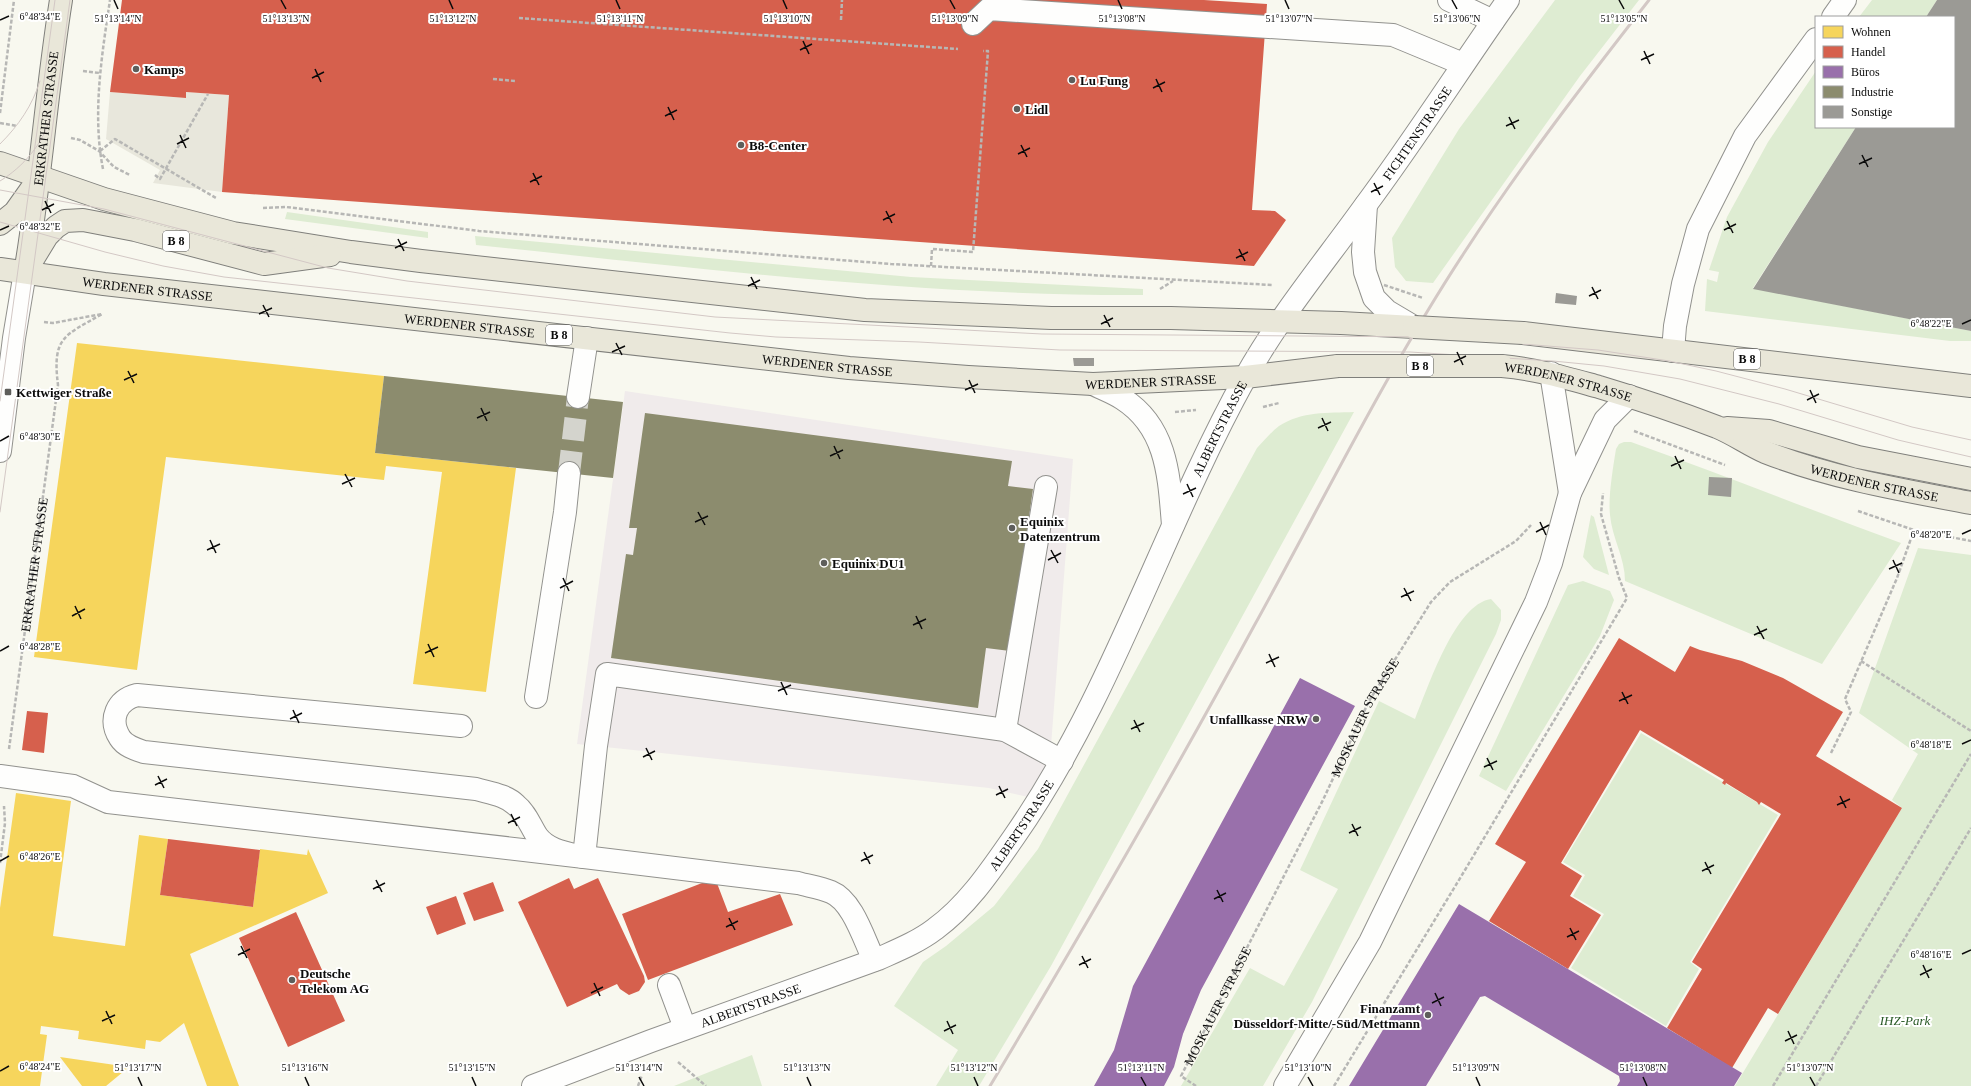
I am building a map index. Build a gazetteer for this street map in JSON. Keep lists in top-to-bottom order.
{
  "streets": {
    "main road": ["ERKRATHER STRASSE", "B 8", "WERDENER STRASSE"],
    "street": ["FICHTENSTRASSE", "ALBERTSTRASSE"],
    "path": ["MOSKAUER STRASSE"]
  },
  "crossings": [
    ["ERKRATHER STRASSE", "B 8"],
    ["ERKRATHER STRASSE", "WERDENER STRASSE"],
    ["FICHTENSTRASSE", "B 8"],
    ["FICHTENSTRASSE", "ALBERTSTRASSE"],
    ["B 8", "WERDENER STRASSE"],
    ["B 8", "ALBERTSTRASSE"],
    ["WERDENER STRASSE", "ALBERTSTRASSE"]
  ],
  "parks": ["IHZ-Park"],
  "places": {
    "other": [
      "Kamps",
      "Lu Fung",
      "Lidl",
      "B8-Center",
      "Equinix Datenzentrum",
      "Equinix DU1",
      "Unfallkasse NRW",
      "Deutsche Telekom AG",
      "Finanzamt Düsseldorf-Mitte/-Süd/Mettmann"
    ],
    "transit": ["Kettwiger Straße"]
  },
  "legend": [
    "Wohnen",
    "Handel",
    "Büros",
    "Industrie",
    "Sonstige"
  ],
  "coordinates": [
    "6°48'34\"E",
    "51°13'14\"N",
    "51°13'13\"N",
    "51°13'12\"N",
    "51°13'11\"N",
    "51°13'10\"N",
    "51°13'09\"N",
    "51°13'08\"N",
    "51°13'07\"N",
    "51°13'06\"N",
    "51°13'05\"N",
    "6°48'32\"E",
    "6°48'22\"E",
    "6°48'30\"E",
    "6°48'20\"E",
    "6°48'28\"E",
    "6°48'18\"E",
    "6°48'26\"E",
    "6°48'16\"E",
    "6°48'24\"E",
    "51°13'17\"N",
    "51°13'16\"N",
    "51°13'15\"N"
  ]
}
